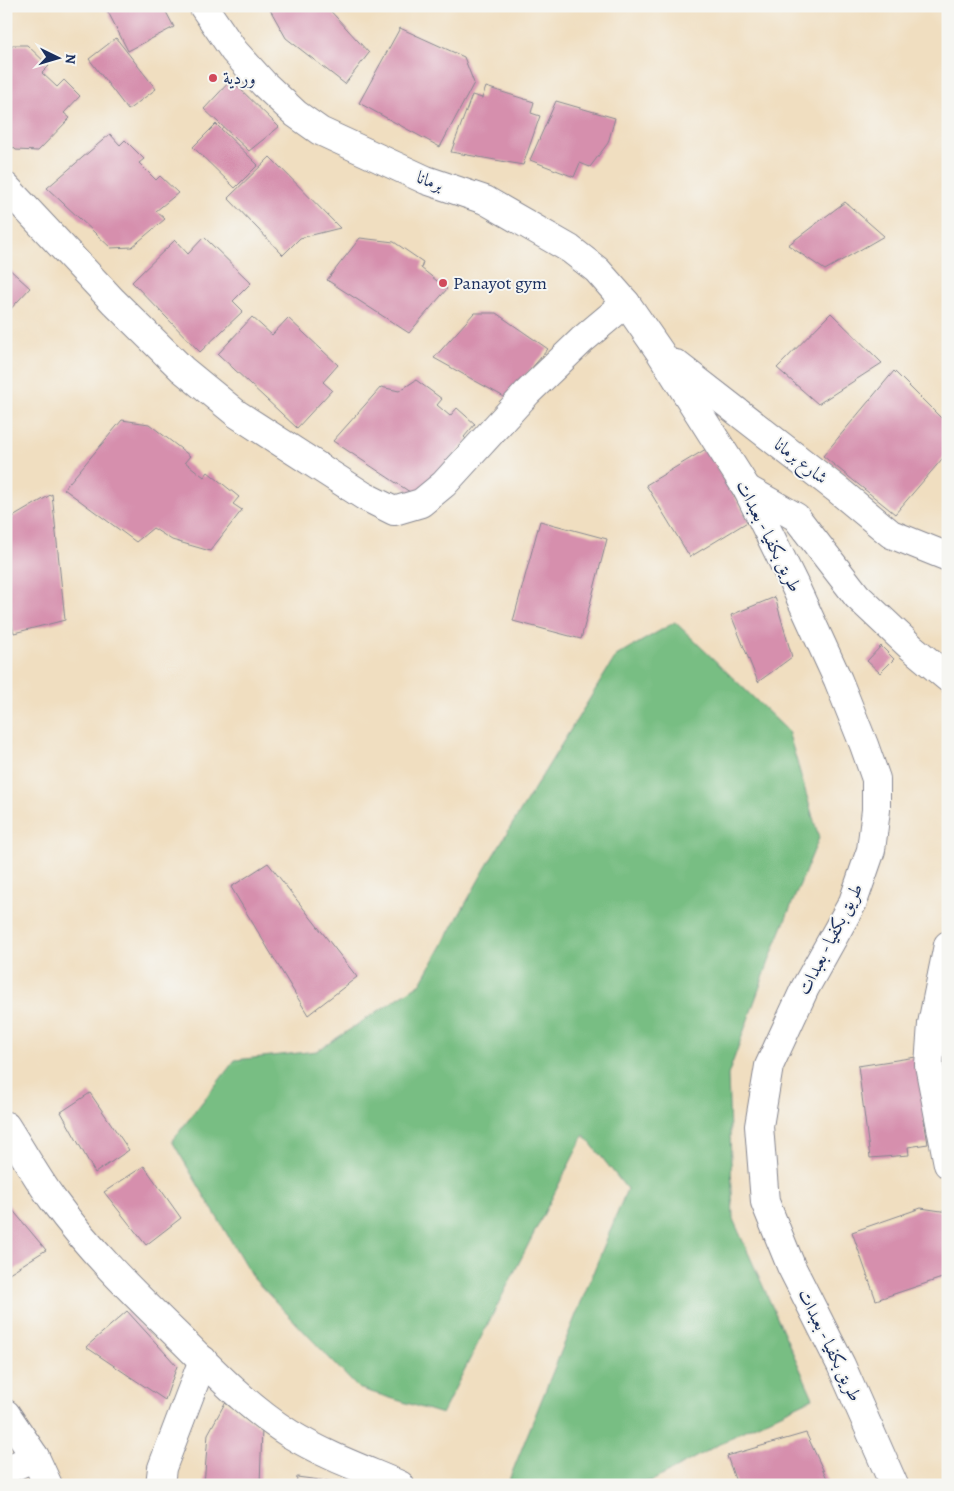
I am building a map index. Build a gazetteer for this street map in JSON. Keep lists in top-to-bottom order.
{
  "streets": {
    "street": ["برمانا", "شارع برمانا", "طريق بكفيا - بعبدات"]
  },
  "crossings": [
    ["برمانا", "شارع برمانا"],
    ["برمانا", "طريق بكفيا - بعبدات"],
    ["شارع برمانا", "طريق بكفيا - بعبدات"]
  ],
  "places": ["وردية", "Panayot gym"],
  "north": "right"
}
